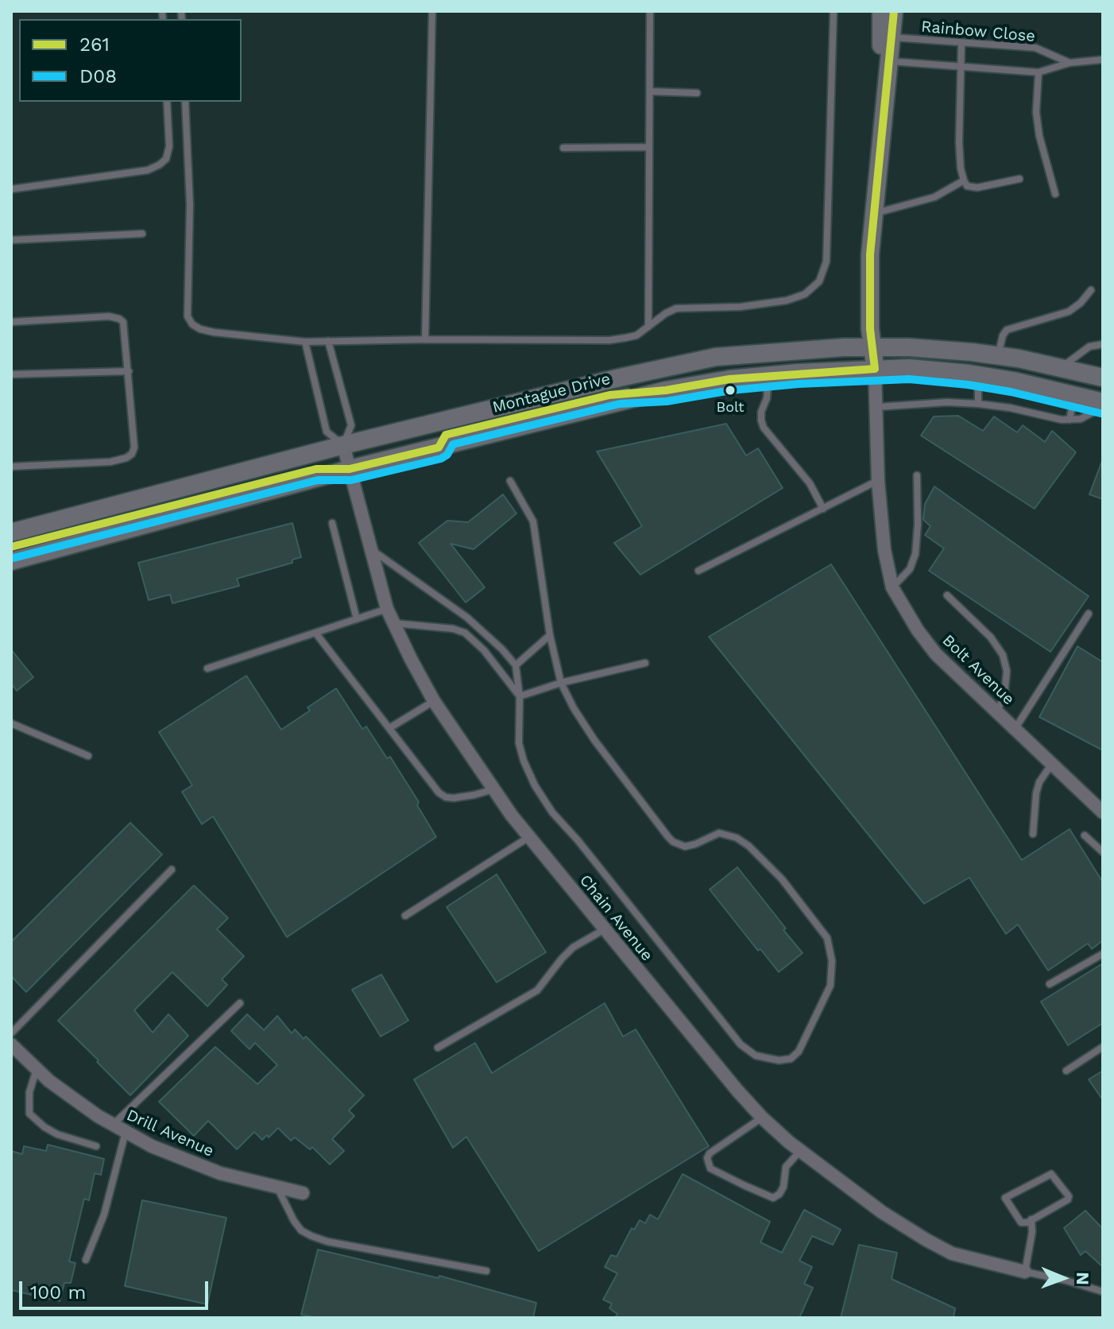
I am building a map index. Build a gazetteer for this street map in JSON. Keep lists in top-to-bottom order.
{
  "streets": {
    "main road": ["Montague Drive"],
    "street": ["Bolt Avenue", "Chain Avenue", "Drill Avenue"],
    "lane": ["Rainbow Close"]
  },
  "crossings": [
    ["Montague Drive", "Bolt Avenue"],
    ["Montague Drive", "Chain Avenue"]
  ],
  "places": ["Bolt"],
  "lines": ["transit line 261", "transit line D08"],
  "legend": ["261", "D08"],
  "scale_bar": "100 m",
  "north": "right"
}
